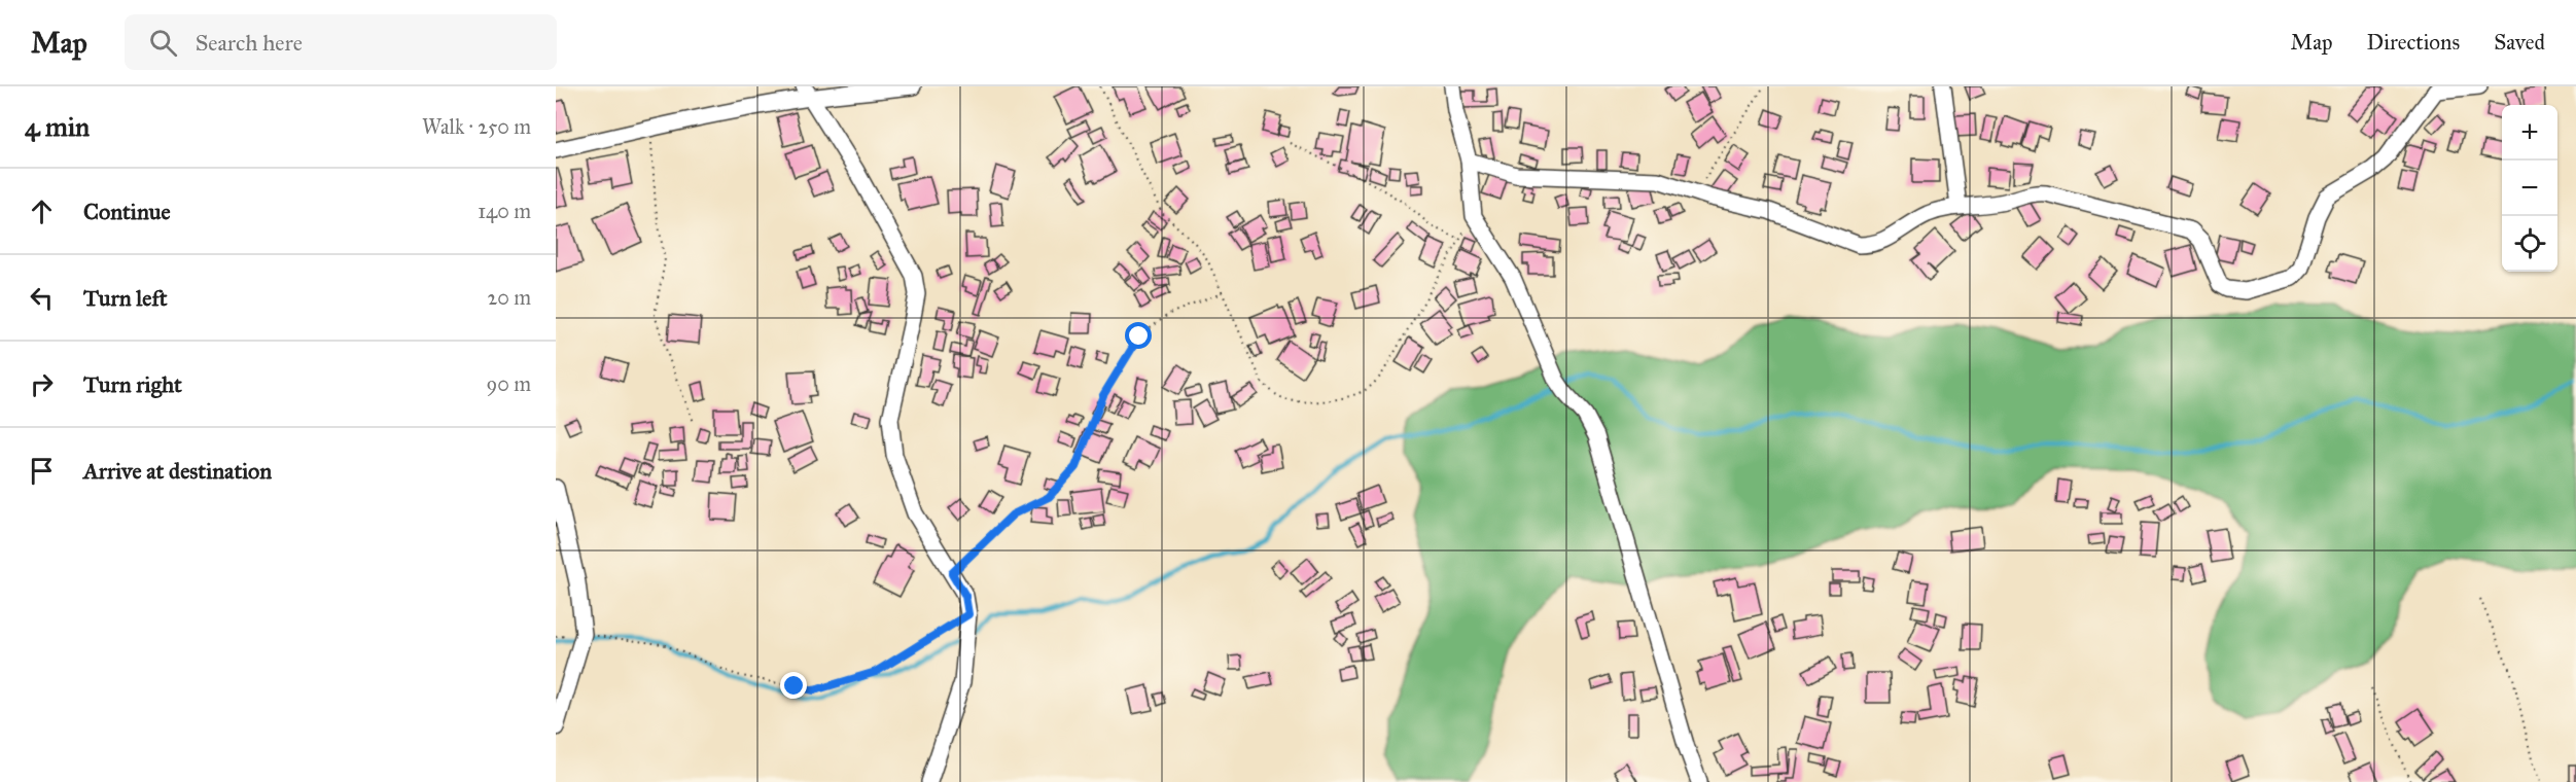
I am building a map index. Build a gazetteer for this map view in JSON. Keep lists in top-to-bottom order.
{
  "page": {
    "header": "Map",
    "search": "Search here",
    "nav": ["Map", "Directions", "Saved"],
    "heading": ["4 min", "Walk · 250 m"],
    "map_buttons": ["+", "−"],
    "list": [
      ["Continue", "140 m"],
      ["Turn left", "20 m"],
      ["Turn right", "90 m"],
      "Arrive at destination"
    ]
  }
}
